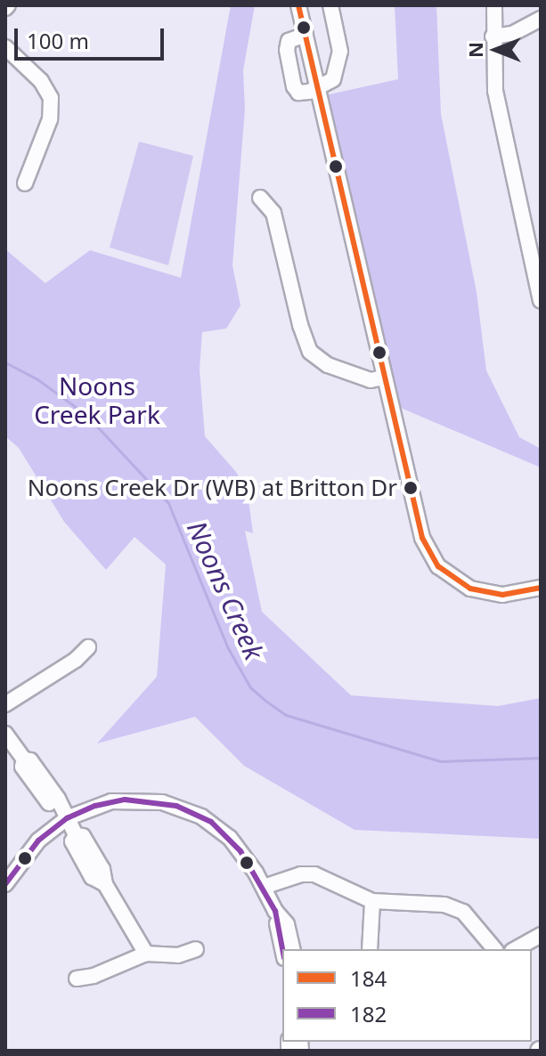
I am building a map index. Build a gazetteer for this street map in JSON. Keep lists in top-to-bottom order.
{
  "water": ["Noons Creek"],
  "parks": ["Noons Creek Park"],
  "places": ["Noons Creek Dr (WB) at Britton Dr"],
  "lines": ["transit line 184", "transit line 182"],
  "legend": ["184", "182"],
  "scale_bar": "100 m",
  "north": "left"
}
